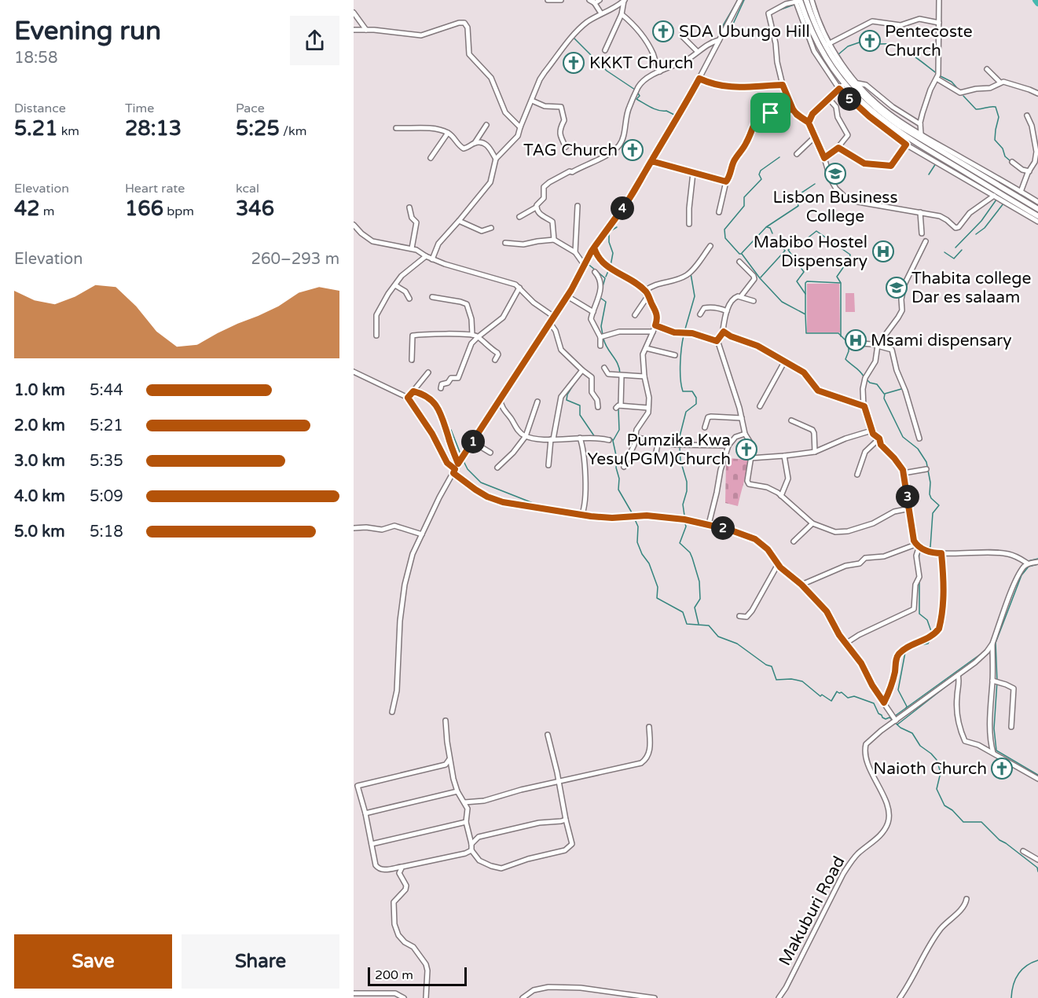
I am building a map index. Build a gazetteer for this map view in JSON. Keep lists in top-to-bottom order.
{
  "streets": {
    "street": ["Makuburi Road"]
  },
  "places": {
    "church": [
      "SDA Ubungo Hill",
      "Pentecoste Church",
      "KKKT Church",
      "TAG Church",
      "Pumzika Kwa Yesu(PGM)Church",
      "Naioth Church"
    ],
    "school or university": ["Lisbon Business College", "Thabita college Dar es salaam"],
    "hospital": ["Mabibo Hostel Dispensary", "Msami dispensary"]
  },
  "scale_bar": "200 m",
  "page": {
    "heading": ["Evening run", "18:58"],
    "stats": [
      ["Distance", "5.21 km"],
      ["Time", "28:13"],
      ["Pace", "5:25 /km"],
      ["Elevation", "42 m"],
      ["Heart rate", "166 bpm"],
      ["kcal", "346"]
    ],
    "pins": [
      "5",
      "4",
      "1",
      "3",
      "2"
    ],
    "chart": ["Elevation", "260–293 m"],
    "list": [
      {
        "name": "1.0 km",
        "note": "5:44"
      },
      {
        "name": "2.0 km",
        "note": "5:21"
      },
      {
        "name": "3.0 km",
        "note": "5:35"
      },
      {
        "name": "4.0 km",
        "note": "5:09"
      },
      {
        "name": "5.0 km",
        "note": "5:18"
      }
    ],
    "buttons": ["Save", "Share"],
    "scale": "200 m"
  }
}
